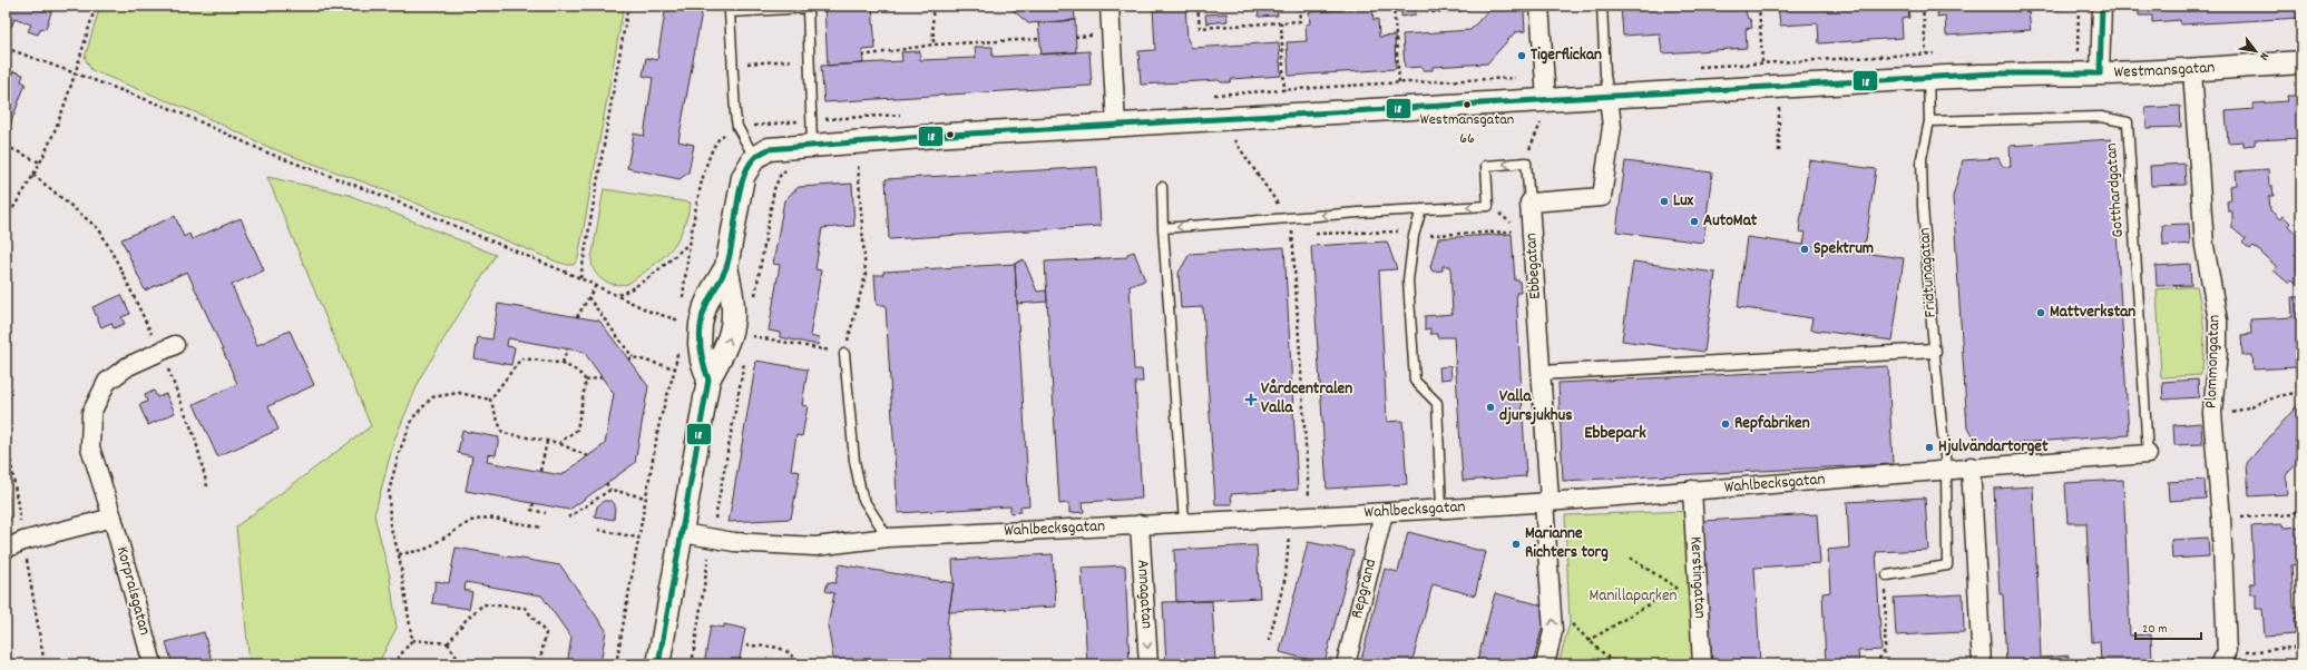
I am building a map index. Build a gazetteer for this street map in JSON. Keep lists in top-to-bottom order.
{
  "streets": {
    "street": [
      "Westmansgatan",
      "Ebbegatan",
      "Plommongatan",
      "Wahlbecksgatan",
      "Kerstingatan",
      "Repgränd",
      "Korpralsgatan",
      "Annagatan"
    ],
    "lane": ["Gotthardgatan", "Fridtunagatan"]
  },
  "crossings": [
    ["Westmansgatan", "Fridtunagatan"],
    ["Westmansgatan", "Plommongatan"],
    ["Gotthardgatan", "Fridtunagatan"],
    ["Gotthardgatan", "Wahlbecksgatan"],
    ["Ebbegatan", "Wahlbecksgatan"],
    ["Fridtunagatan", "Wahlbecksgatan"],
    ["Wahlbecksgatan", "Kerstingatan"],
    ["Wahlbecksgatan", "Repgränd"],
    ["Wahlbecksgatan", "Annagatan"]
  ],
  "one_way": ["Ebbegatan", "Annagatan"],
  "districts": ["Ebbepark"],
  "parks": ["Manillaparken"],
  "places": {
    "other": [
      "Tigerflickan",
      "Westmansgatan 66",
      "Lux",
      "AutoMat",
      "Spektrum",
      "Mattverkstan",
      "Valla djursjukhus",
      "Repfabriken",
      "Hjulvändartorget",
      "Marianne Richters torg"
    ],
    "health": ["Vårdcentralen Valla"]
  },
  "lines": ["transit line 18"],
  "scale_bar": "20 m",
  "north": "bottom right"
}
